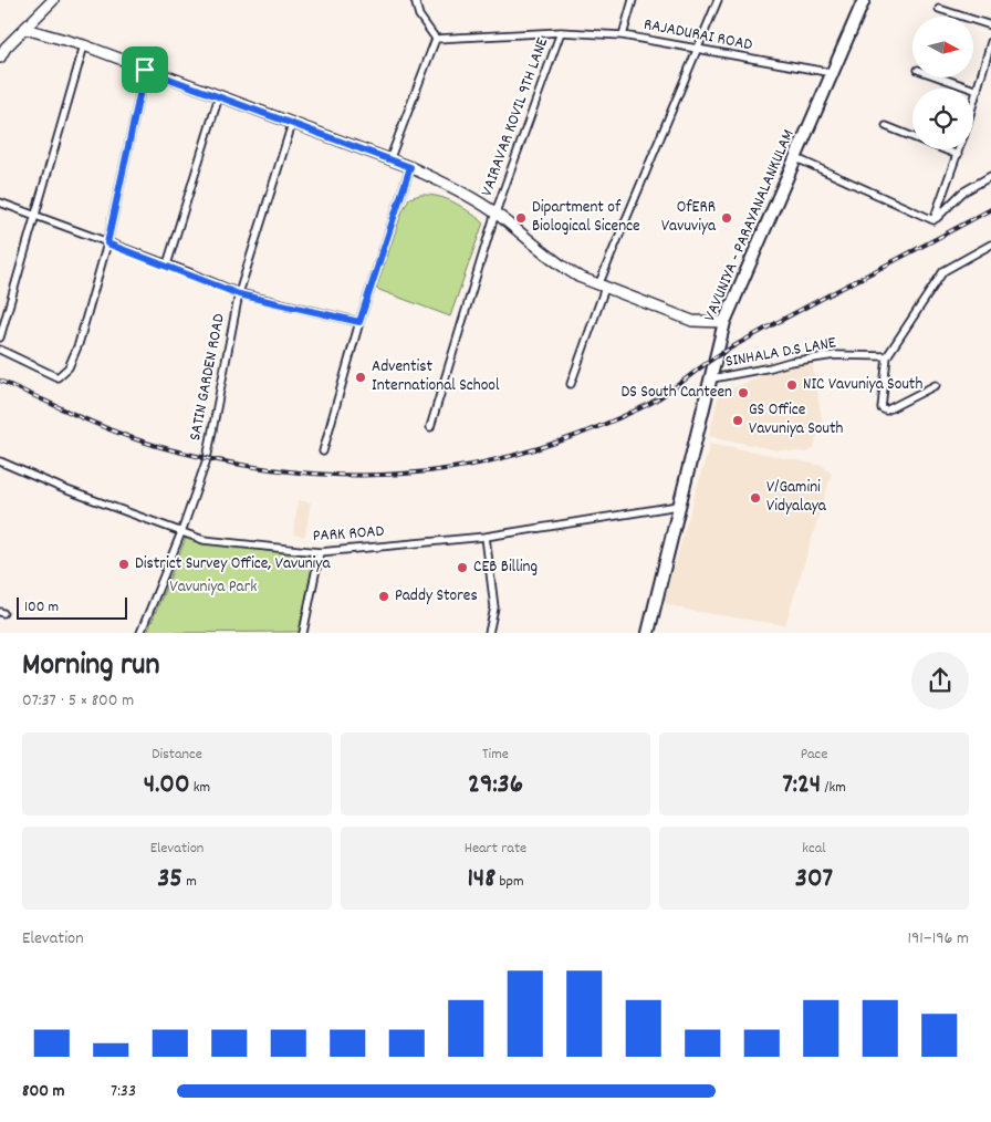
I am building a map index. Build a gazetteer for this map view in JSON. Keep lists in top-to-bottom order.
{
  "streets": {
    "highway": ["VAVUNIYA - PARAYANALANKULAM"],
    "street": [
      "RAJADURAI ROAD",
      "VAIRAVAR KOVIL 9TH LANE",
      "SINHALA D.S LANE",
      "SATIN GARDEN ROAD",
      "PARK ROAD"
    ]
  },
  "crossings": [
    ["RAJADURAI ROAD", "VAIRAVAR KOVIL 9TH LANE"],
    ["RAJADURAI ROAD", "VAVUNIYA - PARAYANALANKULAM"],
    ["VAVUNIYA - PARAYANALANKULAM", "SINHALA D.S LANE"],
    ["VAVUNIYA - PARAYANALANKULAM", "PARK ROAD"],
    ["SATIN GARDEN ROAD", "PARK ROAD"]
  ],
  "parks": ["Vavuniya Park"],
  "places": [
    "Dipartment of Biological Sicence",
    "OfERR Vavuviya",
    "Adventist International School",
    "NIC Vavuniya South",
    "DS South Canteen",
    "GS Office Vavuniya South",
    "V/Gamini Vidyalaya",
    "District Survey Office, Vavuniya",
    "CEB Billing",
    "Paddy Stores"
  ],
  "scale_bar": "100 m",
  "north": "right",
  "page": {
    "scale": "100 m",
    "heading": ["Morning run", "07:37 · 5 × 800 m"],
    "stats": [
      ["Distance", "4.00 km"],
      ["Time", "29:36"],
      ["Pace", "7:24 /km"],
      ["Elevation", "35 m"],
      ["Heart rate", "148 bpm"],
      ["kcal", "307"]
    ],
    "chart": ["Elevation", "191–196 m"],
    "list": [
      {
        "name": "800 m",
        "note": "7:33"
      }
    ]
  }
}
